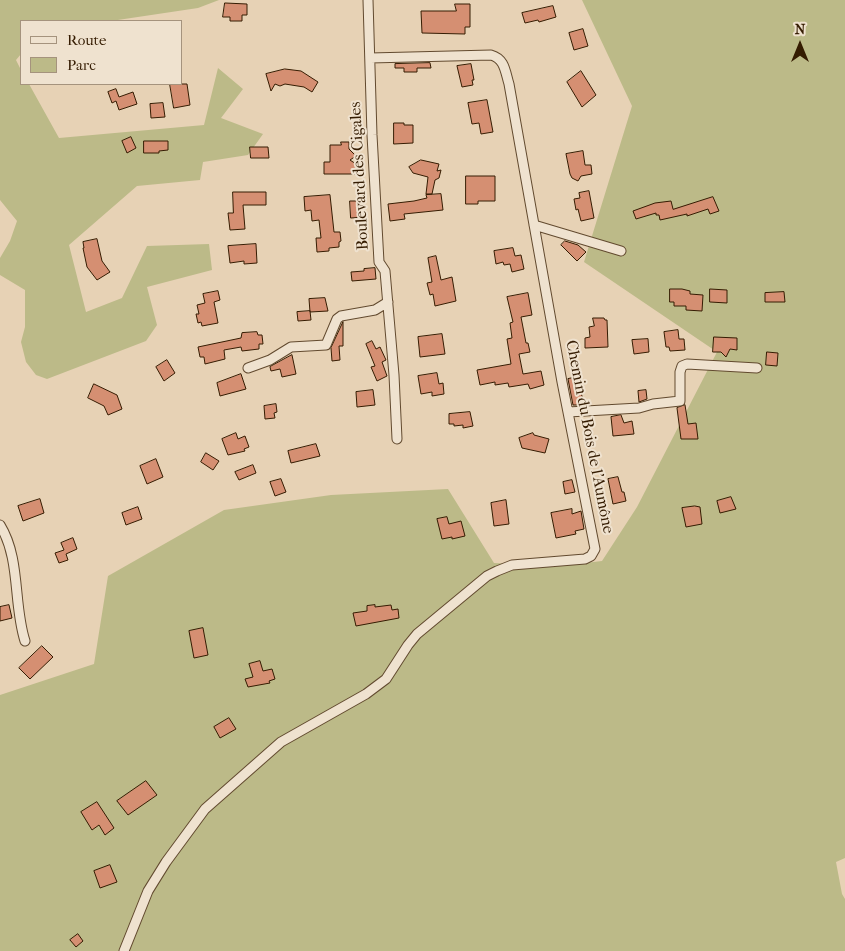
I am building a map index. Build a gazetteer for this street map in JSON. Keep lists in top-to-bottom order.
{
  "streets": {
    "street": ["Boulevard des Cigales", "Chemin du Bois de l'Aumône"]
  },
  "crossings": [
    ["Boulevard des Cigales", "Chemin du Bois de l'Aumône"]
  ],
  "legend": ["Route", "Parc"],
  "north": "top"
}
